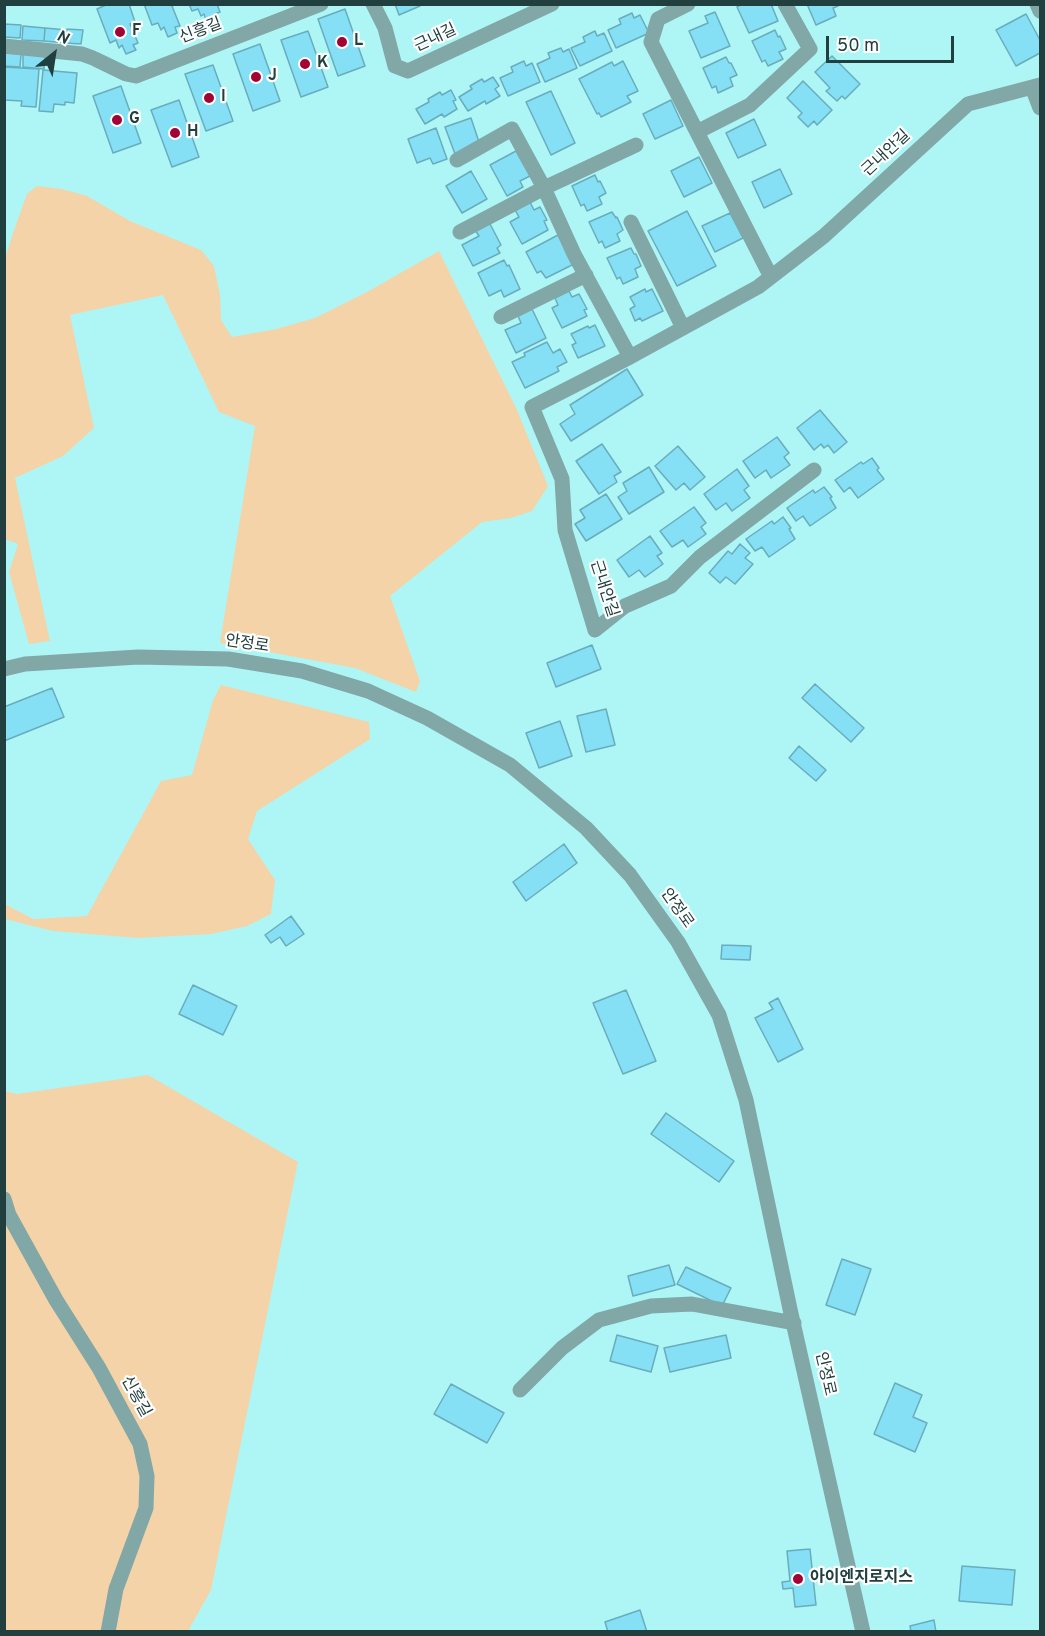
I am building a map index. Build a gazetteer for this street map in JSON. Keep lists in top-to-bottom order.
{
  "streets": {
    "street": [
      "신흥길",
      "근내길",
      "근내안길",
      "안정로"
    ]
  },
  "places": [
    "F",
    "L",
    "K",
    "J",
    "I",
    "G",
    "H",
    "아이엔지로지스"
  ],
  "scale_bar": "50 m",
  "north": "top right"
}
